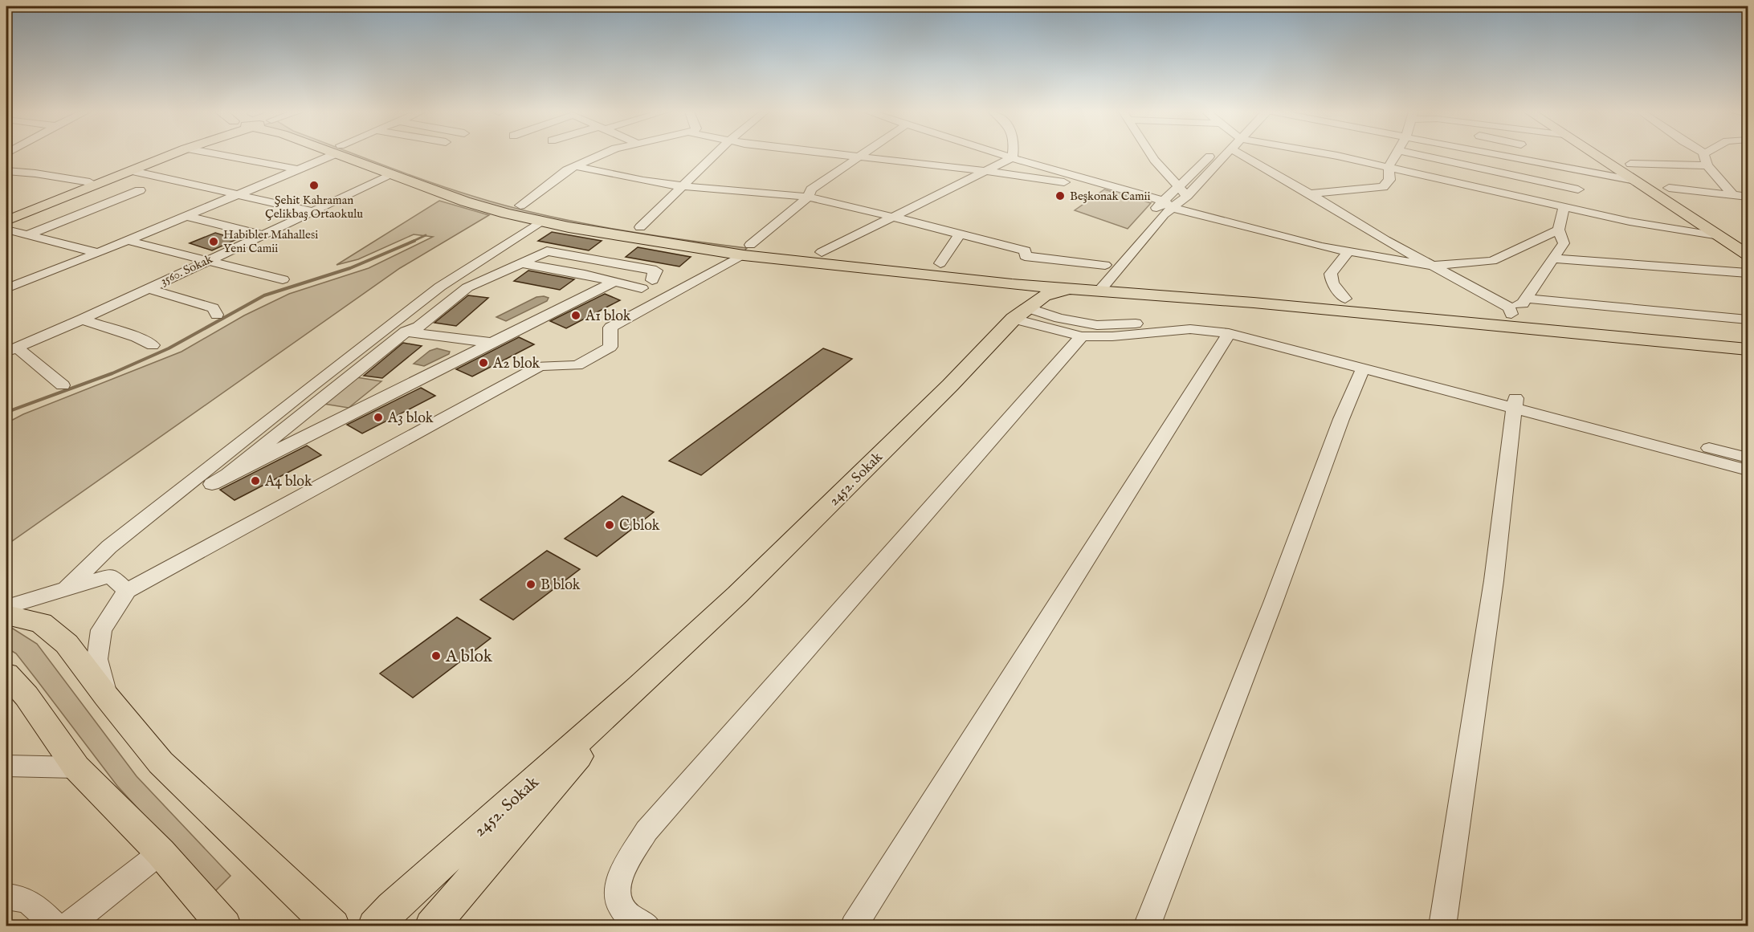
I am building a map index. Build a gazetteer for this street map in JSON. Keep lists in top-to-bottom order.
{
  "streets": {
    "main road": ["2452. Sokak"],
    "street": ["3560. Sokak"]
  },
  "places": [
    "Şehit Kahraman Çelikbaş Ortaokulu",
    "Beşkonak Camii",
    "Habibler Mahallesi Yeni Camii",
    "A1 blok",
    "A2 blok",
    "A3 blok",
    "A4 blok",
    "C blok",
    "B blok",
    "A blok"
  ]
}
